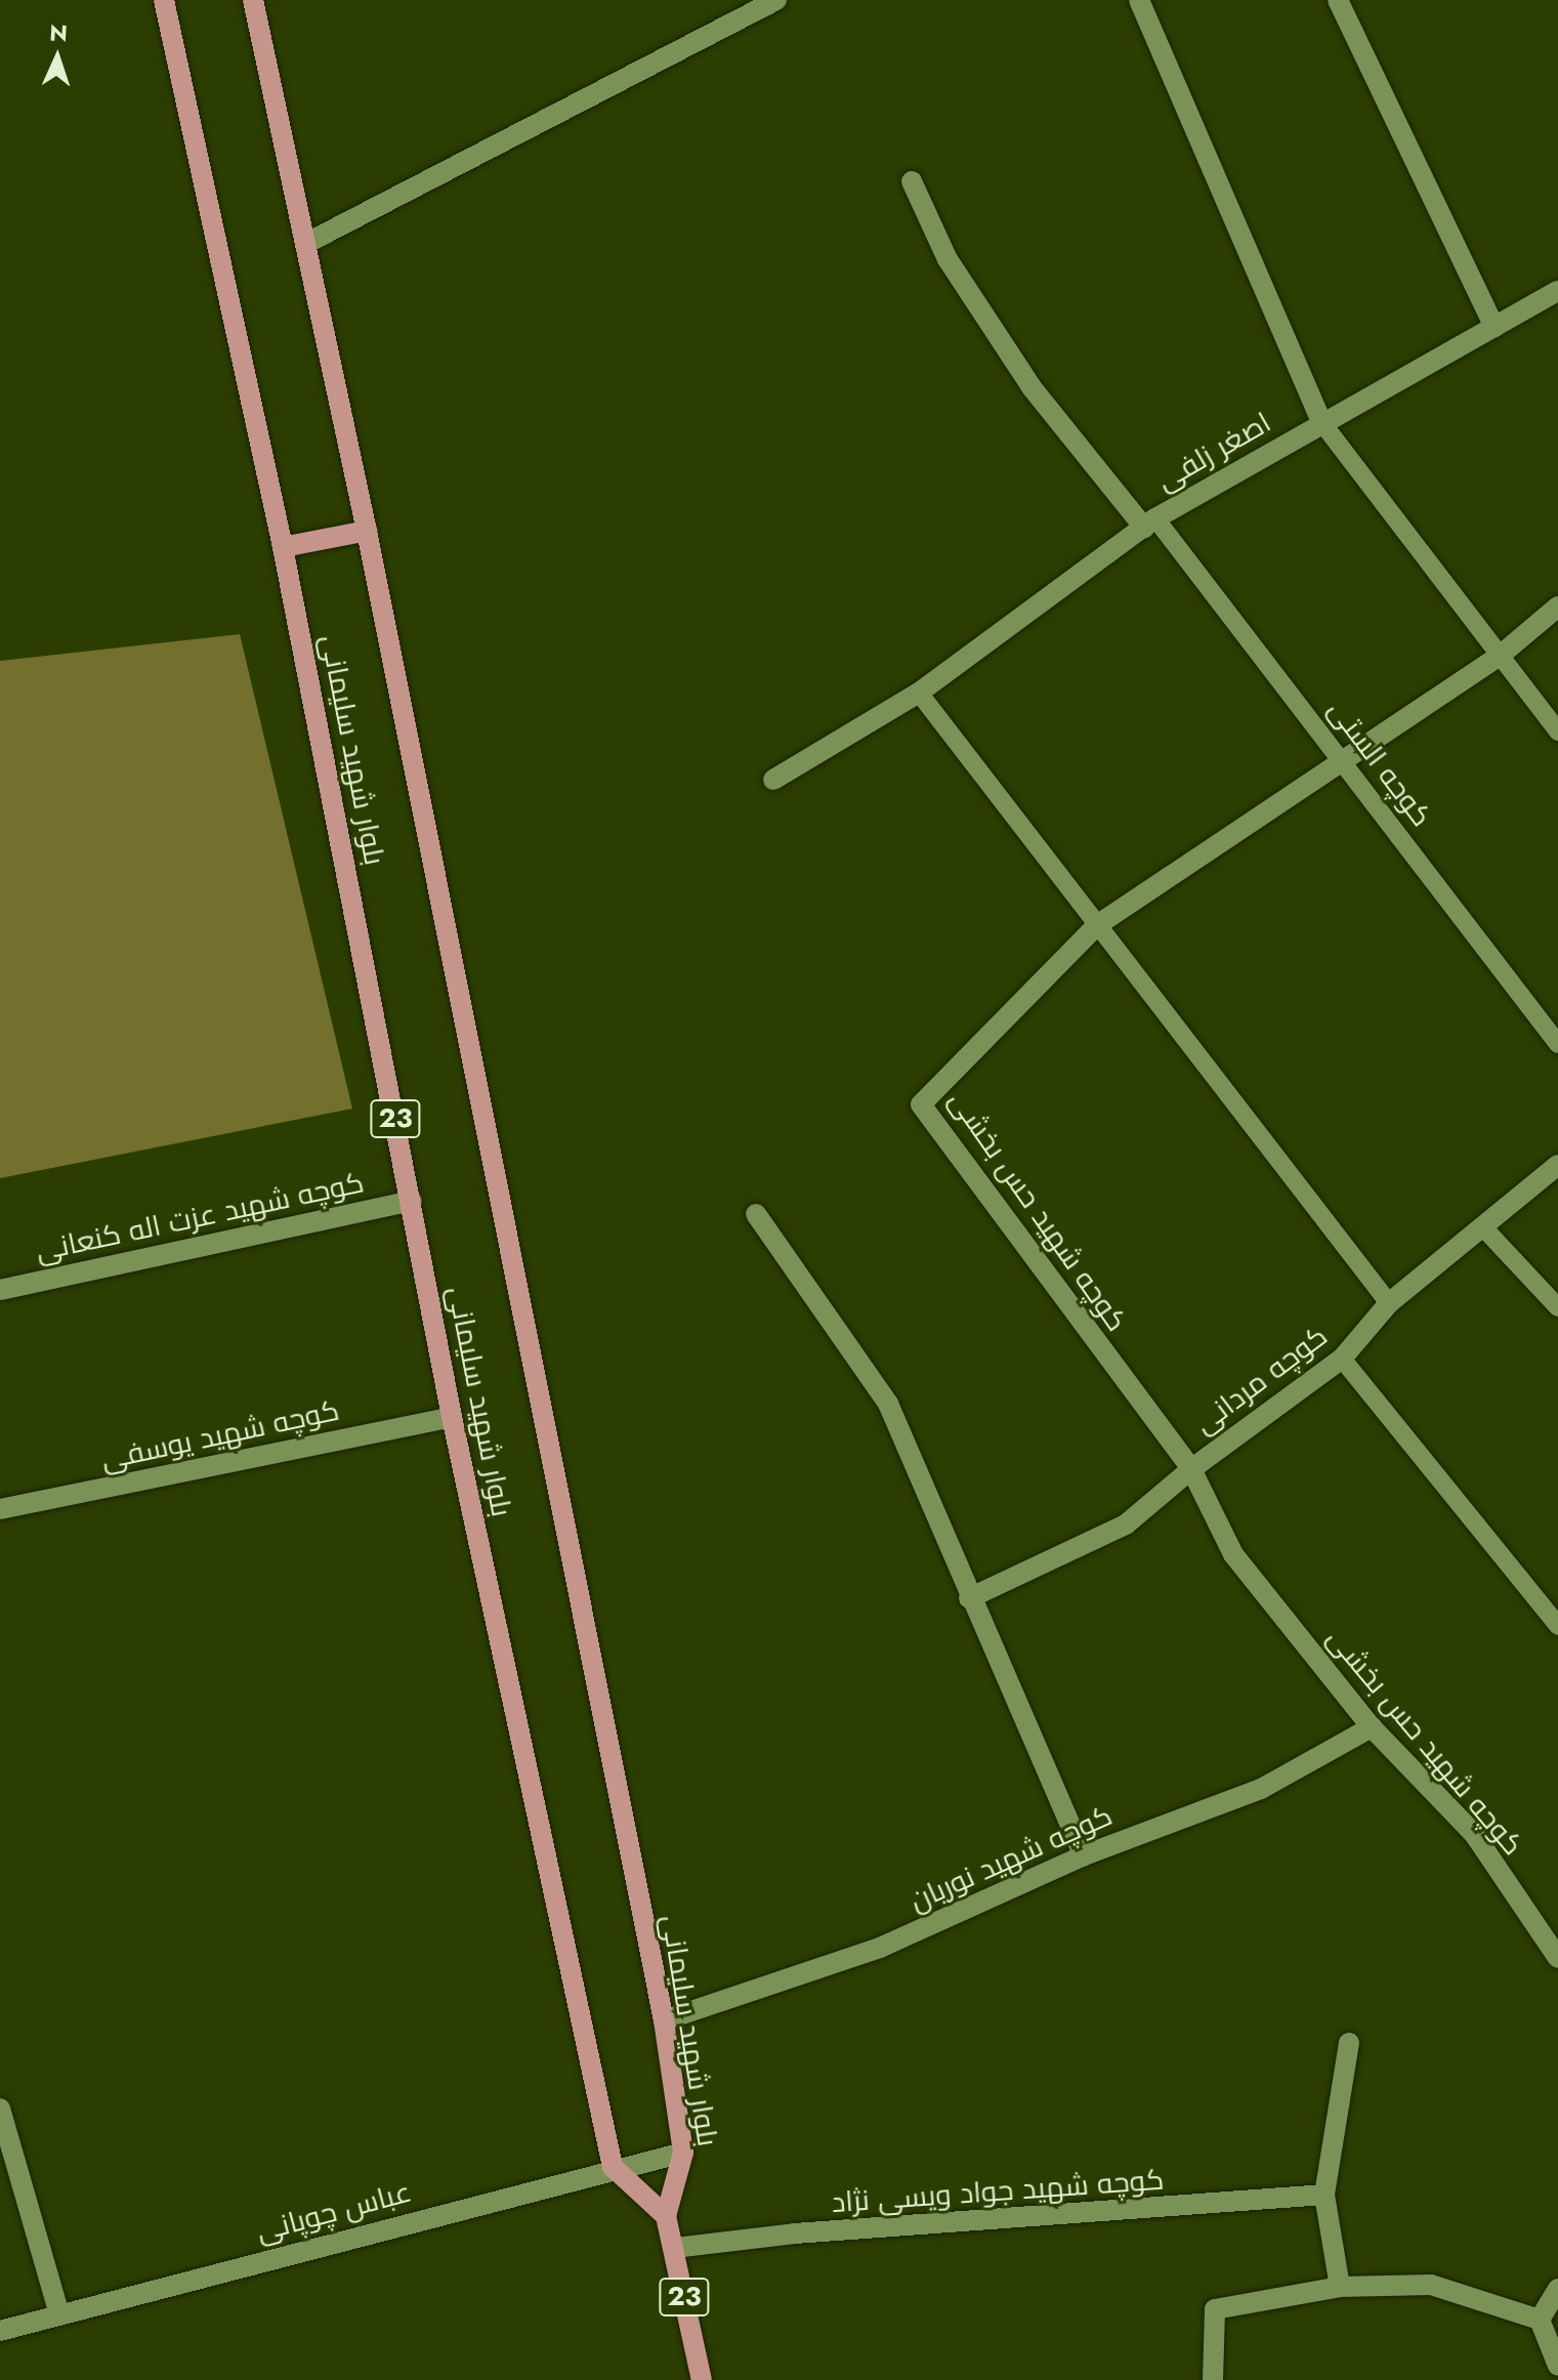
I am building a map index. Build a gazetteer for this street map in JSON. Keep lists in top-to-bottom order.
{
  "streets": {
    "main road": ["بلوار شهید سلیمانی", "23"],
    "street": [
      "اصغر زلفی",
      "کوچه شهید حس بخشی",
      "کوچه شهید عزت اله کنعانی",
      "کوچه مردانی",
      "کوچه شهید یوسفی",
      "کوچه شهید نوریان",
      "کوچه شهید جواد ویسی نژاد",
      "عباس چوپانی"
    ],
    "lane": ["کوچه الستی"]
  },
  "crossings": [
    ["اصغر زلفی", "کوچه الستی"],
    ["بلوار شهید سلیمانی", "23"],
    ["بلوار شهید سلیمانی", "کوچه شهید عزت اله کنعانی"],
    ["بلوار شهید سلیمانی", "کوچه شهید یوسفی"],
    ["بلوار شهید سلیمانی", "کوچه شهید نوریان"],
    ["بلوار شهید سلیمانی", "عباس چوپانی"],
    ["کوچه الستی", "کوچه شهید حس بخشی"],
    ["23", "کوچه شهید جواد ویسی نژاد"],
    ["کوچه شهید حس بخشی", "کوچه مردانی"],
    ["کوچه شهید حس بخشی", "کوچه شهید نوریان"]
  ],
  "north": "top"
}
